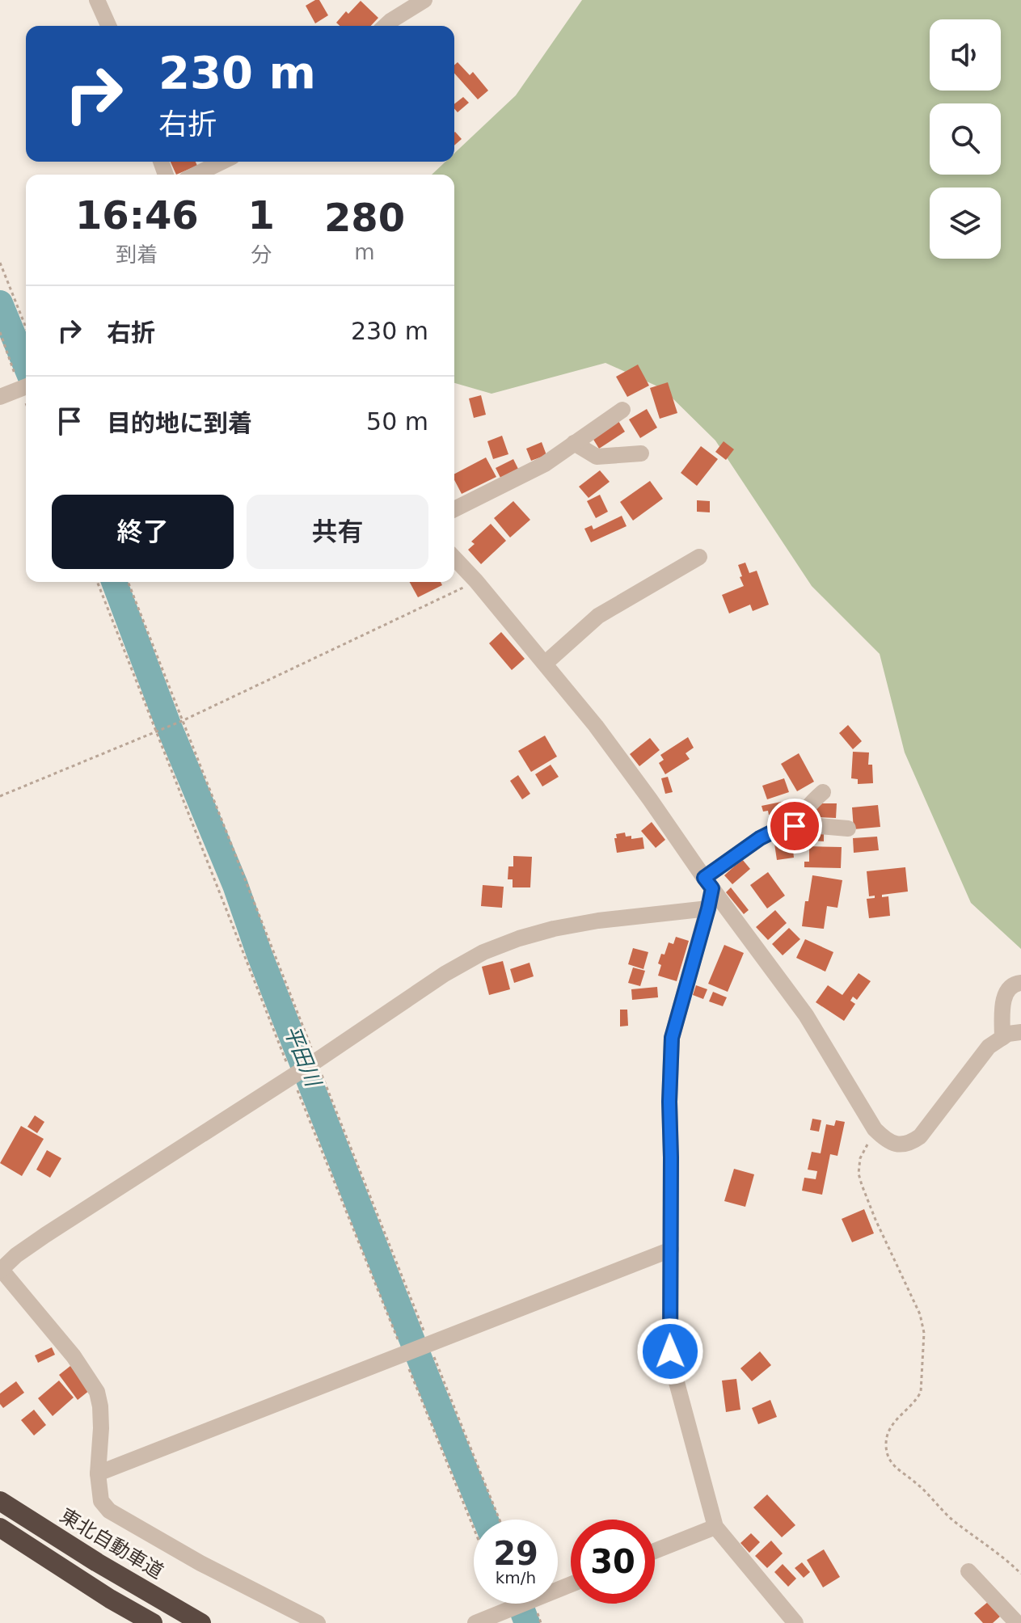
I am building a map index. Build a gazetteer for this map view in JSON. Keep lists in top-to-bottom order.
{
  "streets": {
    "highway": ["東北自動車道"]
  },
  "water": ["平田川"],
  "page": {
    "turn": ["230 m", "右折"],
    "eta": [
      "16:46",
      "到着",
      "1",
      "分",
      "280",
      "m"
    ],
    "list": [
      {
        "name": "右折",
        "value": "230 m"
      },
      {
        "name": "目的地に到着",
        "value": "50 m"
      }
    ],
    "buttons": ["終了", "共有"],
    "speed": "29 km/h",
    "limit": "30"
  }
}
